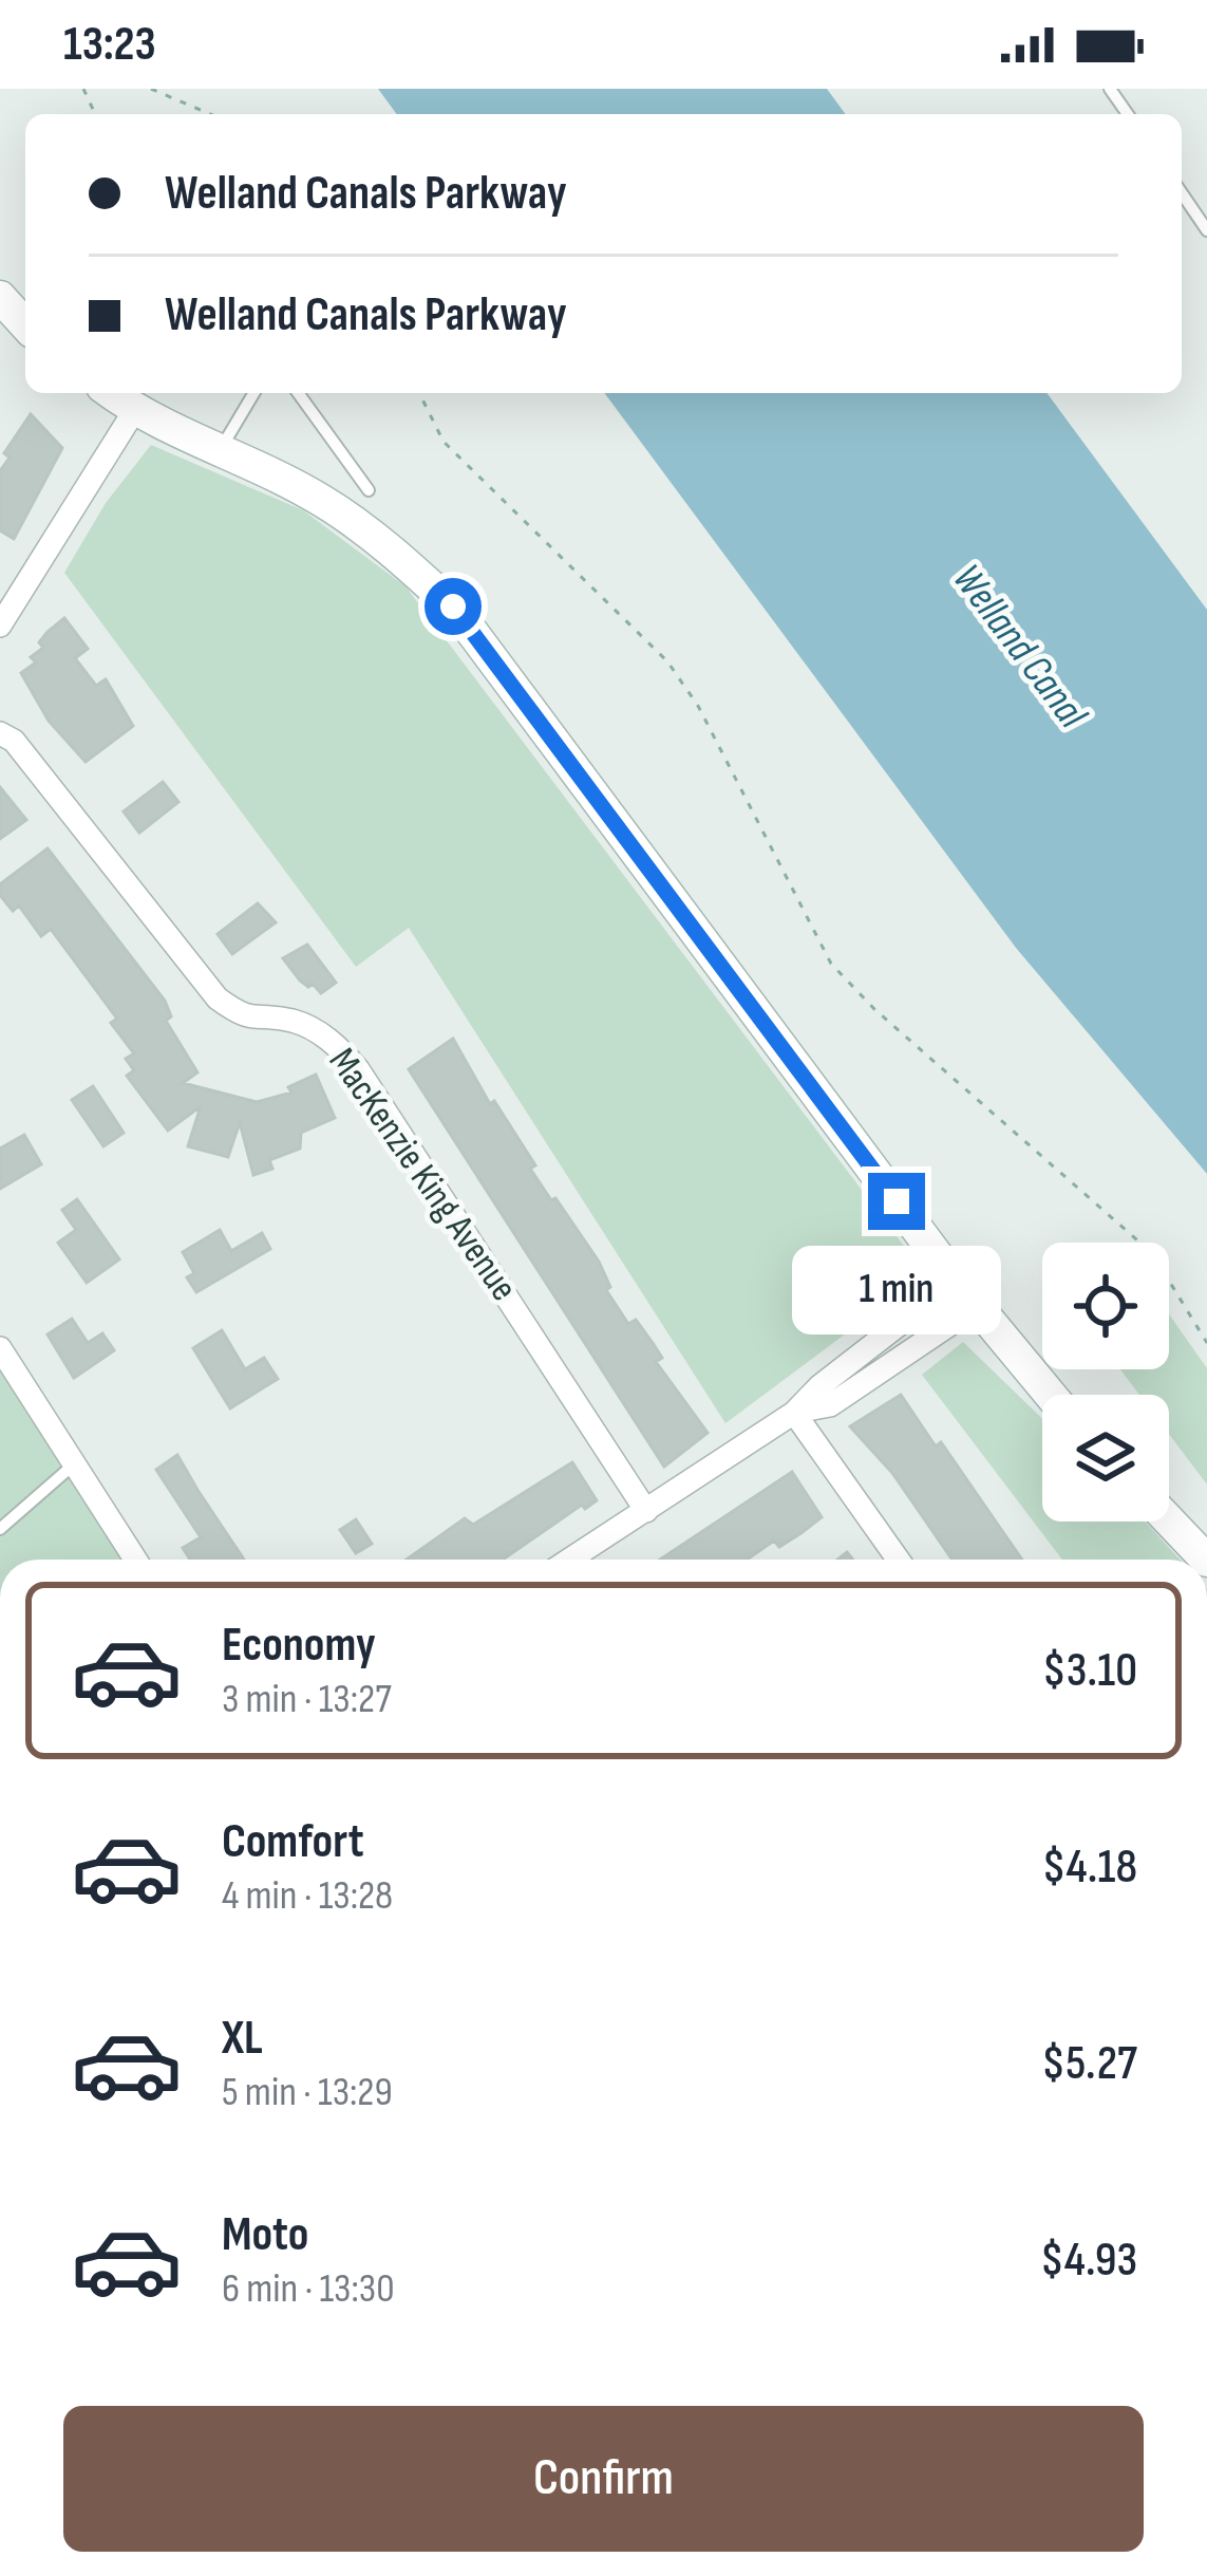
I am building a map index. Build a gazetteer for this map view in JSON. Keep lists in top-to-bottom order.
{
  "streets": {
    "street": ["MacKenzie King Avenue"]
  },
  "water": ["Welland Canal"],
  "page": {
    "status": "13:23",
    "banner": ["Welland Canals Parkway", "Welland Canals Parkway"],
    "bubble": "1 min",
    "list": [
      {
        "name": "Economy",
        "note": "3 min · 13:27",
        "value": "$3.10"
      },
      {
        "name": "Comfort",
        "note": "4 min · 13:28",
        "value": "$4.18"
      },
      {
        "name": "XL",
        "note": "5 min · 13:29",
        "value": "$5.27"
      },
      {
        "name": "Moto",
        "note": "6 min · 13:30",
        "value": "$4.93"
      }
    ],
    "buttons": "Confirm"
  }
}
